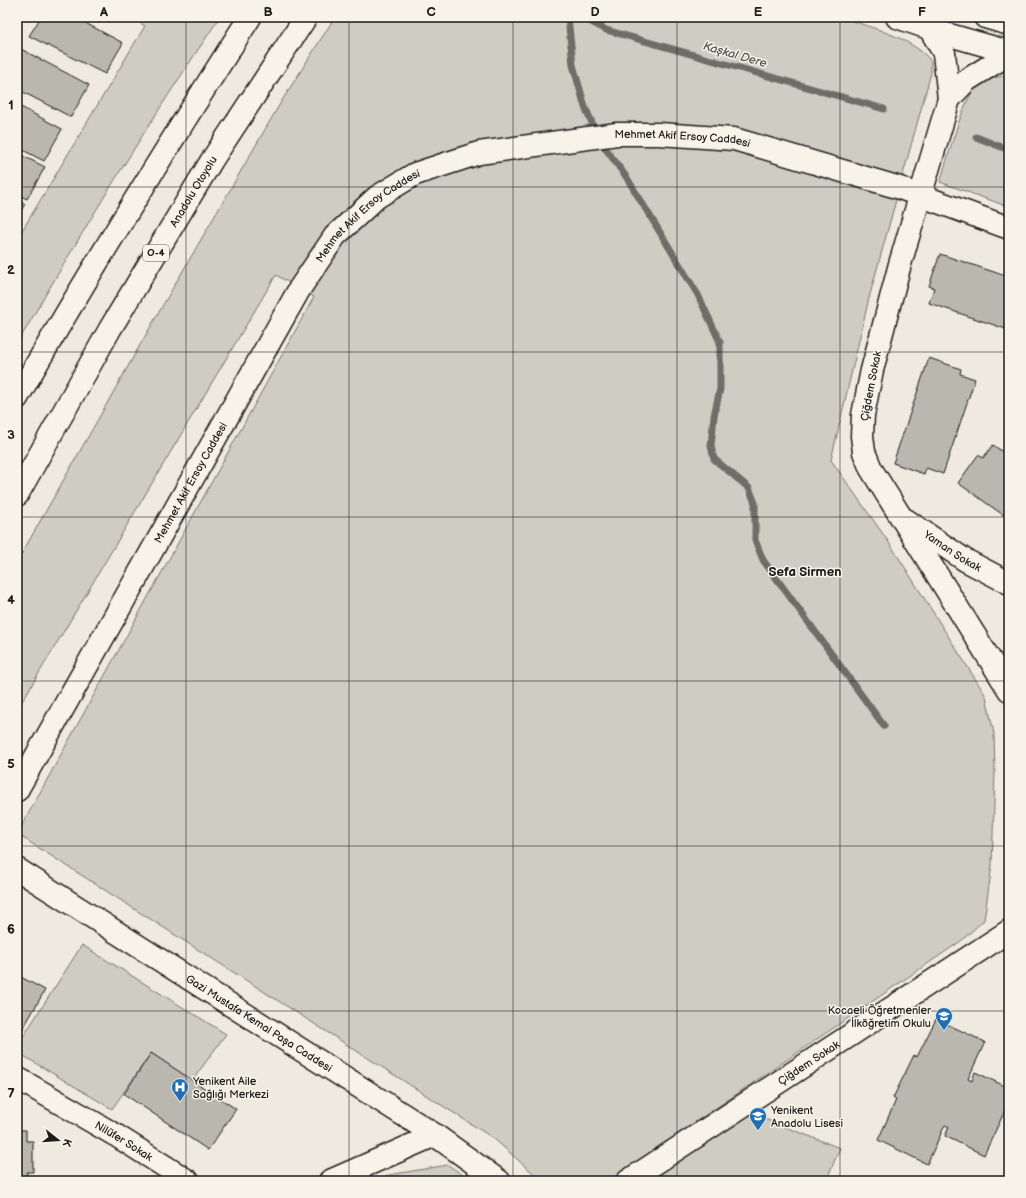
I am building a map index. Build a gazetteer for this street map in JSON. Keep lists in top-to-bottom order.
{
  "streets": {
    "main road": [
      "Mehmet Akif Ersoy Caddesi",
      "Anadolu Otoyolu",
      "O-4",
      "Çiğdem Sokak",
      "Yaman Sokak",
      "Gazi Mustafa Kemal Paşa Caddesi",
      "Nilüfer Sokak"
    ]
  },
  "crossings": [
    ["Mehmet Akif Ersoy Caddesi", "Çiğdem Sokak"],
    ["Çiğdem Sokak", "Yaman Sokak"]
  ],
  "districts": ["Sefa Sirmen"],
  "water": ["Kaşkal Dere"],
  "places": {
    "school or university": ["Kocaeli Öğretmenler İlköğretim Okulu", "Yenikent Anadolu Lisesi"],
    "hospital": ["Yenikent Aile Sağlığı Merkezi"]
  },
  "north": "right",
  "grid": {
    "columns": [
      "A",
      "B",
      "C",
      "D",
      "E",
      "F"
    ],
    "rows": [
      "1",
      "2",
      "3",
      "4",
      "5",
      "6",
      "7"
    ]
  }
}
